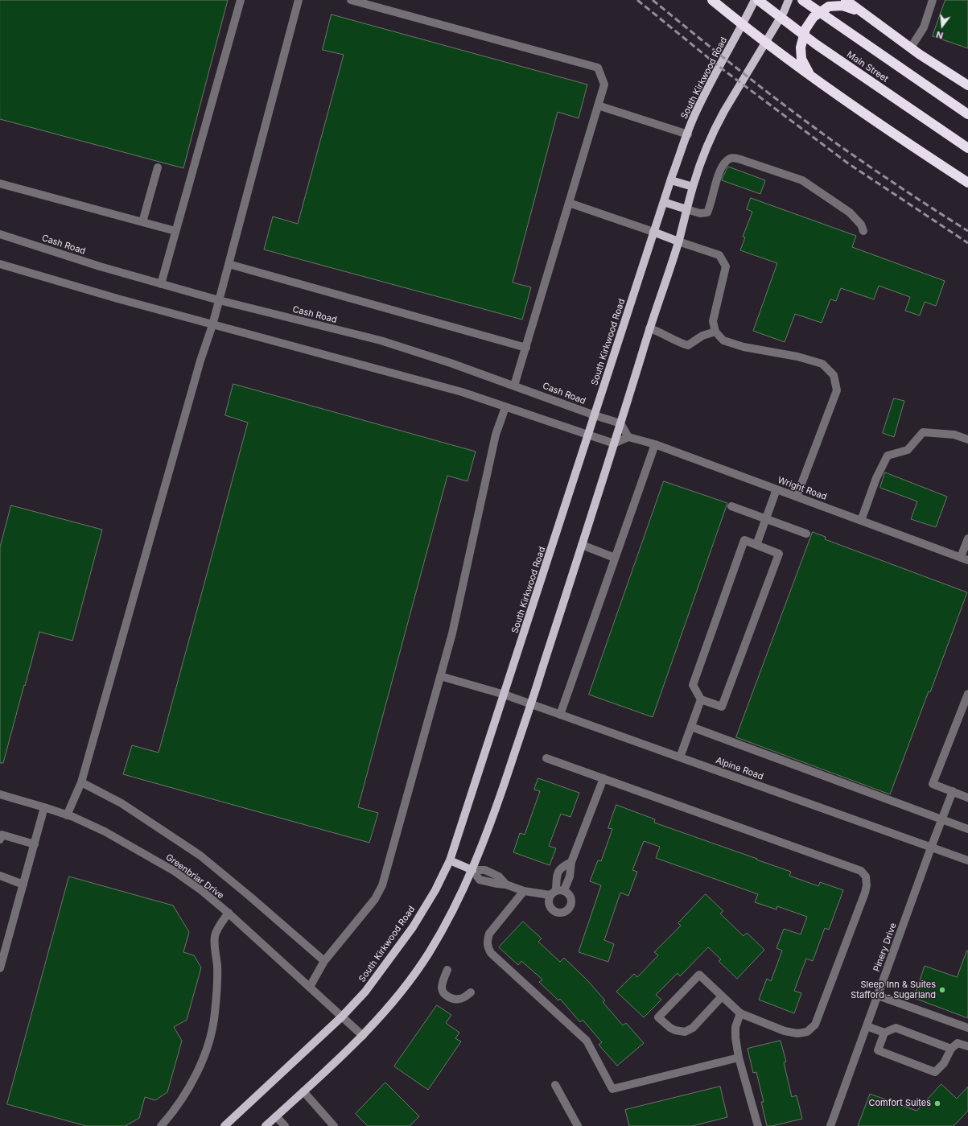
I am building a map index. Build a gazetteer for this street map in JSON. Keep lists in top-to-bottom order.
{
  "streets": {
    "highway": ["Main Street"],
    "main road": ["South Kirkwood Road"],
    "street": [
      "Cash Road",
      "Wright Road",
      "Alpine Road",
      "Greenbriar Drive",
      "Pinery Drive"
    ]
  },
  "crossings": [
    ["South Kirkwood Road", "Cash Road"],
    ["South Kirkwood Road", "Alpine Road"],
    ["South Kirkwood Road", "Greenbriar Drive"],
    ["Alpine Road", "Pinery Drive"]
  ],
  "places": ["Sleep Inn & Suites Stafford - Sugarland", "Comfort Suites"],
  "north": "bottom"
}
